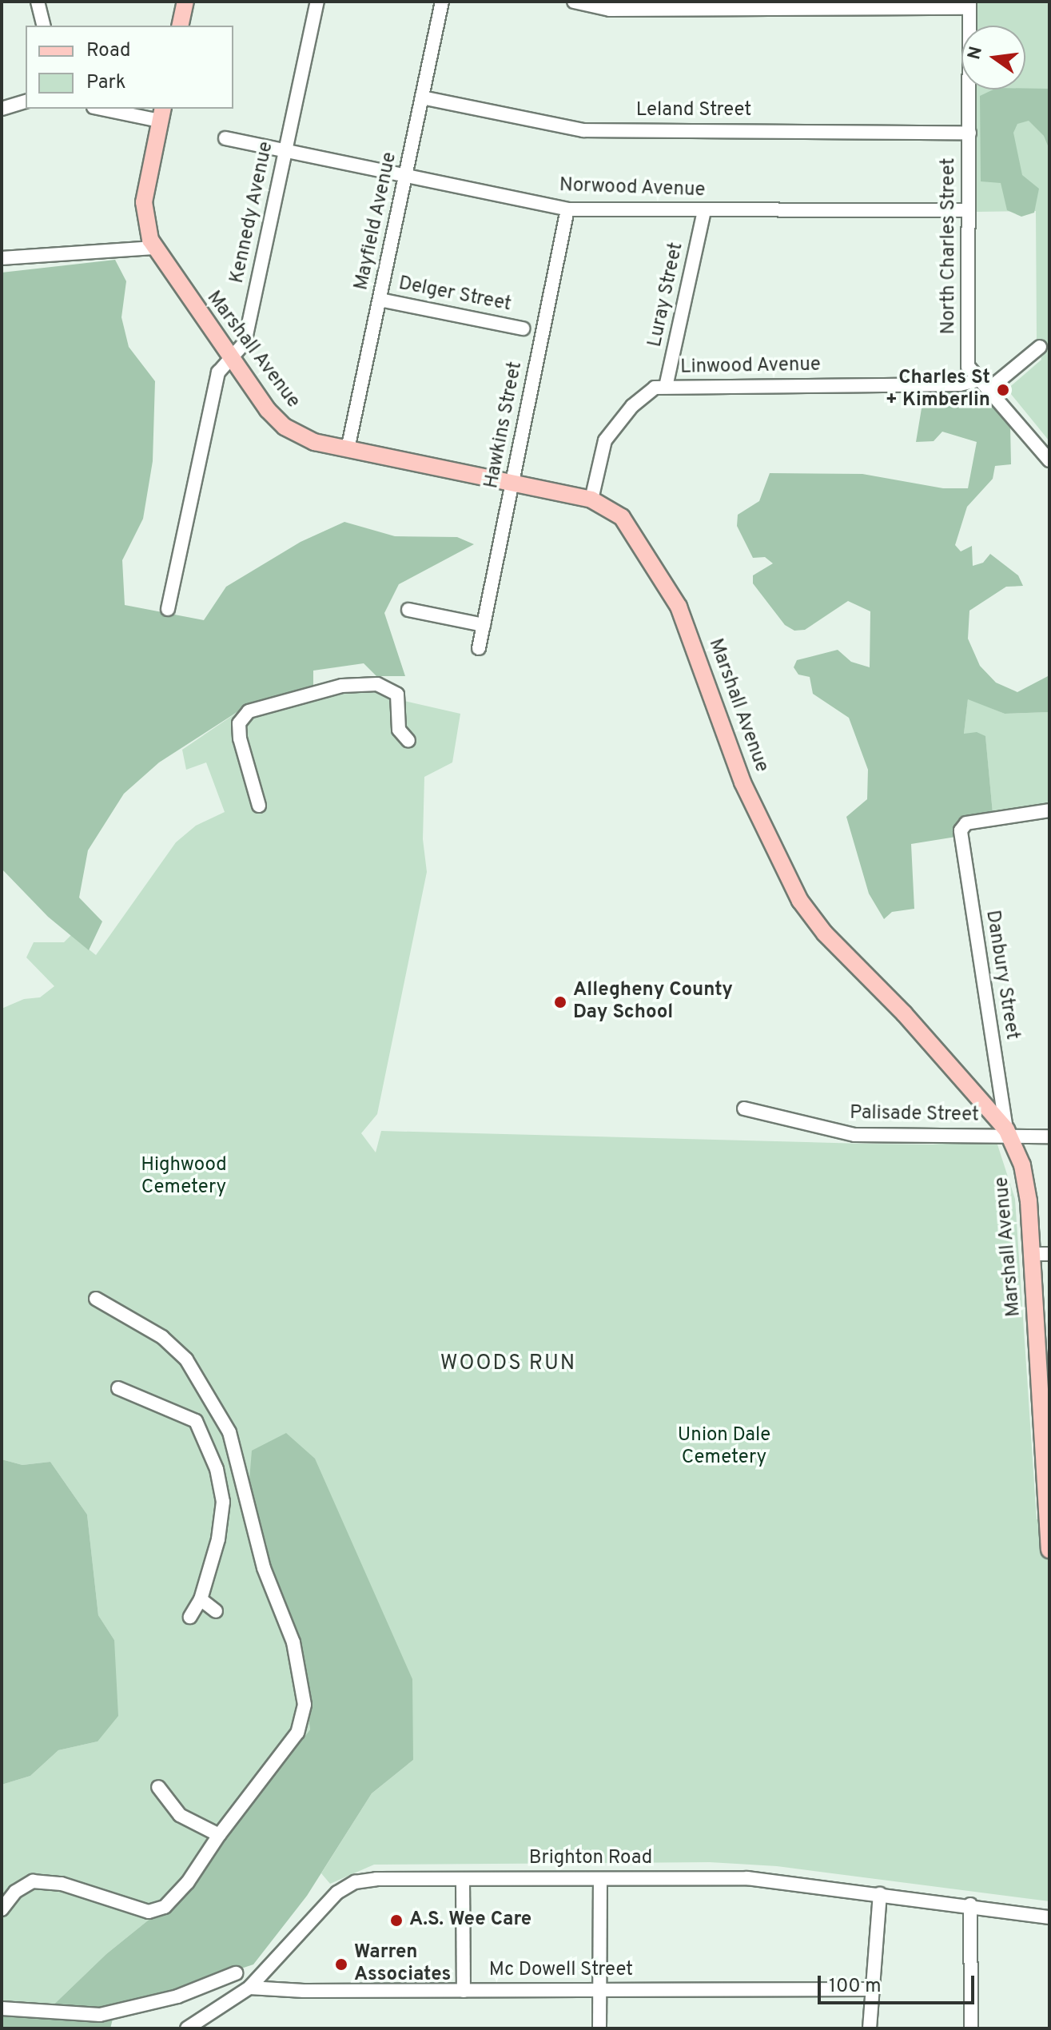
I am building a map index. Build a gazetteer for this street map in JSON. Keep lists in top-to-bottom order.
{
  "streets": {
    "main road": ["Marshall Avenue"],
    "street": [
      "Leland Street",
      "Norwood Avenue",
      "Kennedy Avenue",
      "Mayfield Avenue",
      "North Charles Street",
      "Delger Street",
      "Luray Street",
      "Linwood Avenue",
      "Hawkins Street",
      "Danbury Street",
      "Palisade Street",
      "Brighton Road",
      "Mc Dowell Street"
    ]
  },
  "crossings": [
    ["Leland Street", "Mayfield Avenue"],
    ["Leland Street", "North Charles Street"],
    ["Norwood Avenue", "Kennedy Avenue"],
    ["Norwood Avenue", "Mayfield Avenue"],
    ["Norwood Avenue", "North Charles Street"],
    ["Norwood Avenue", "Luray Street"],
    ["Norwood Avenue", "Hawkins Street"],
    ["Kennedy Avenue", "Marshall Avenue"],
    ["Mayfield Avenue", "Delger Street"],
    ["Mayfield Avenue", "Marshall Avenue"],
    ["North Charles Street", "Linwood Avenue"],
    ["Luray Street", "Linwood Avenue"],
    ["Marshall Avenue", "Linwood Avenue"],
    ["Marshall Avenue", "Hawkins Street"],
    ["Marshall Avenue", "Danbury Street"],
    ["Marshall Avenue", "Palisade Street"],
    ["Danbury Street", "Palisade Street"],
    ["Brighton Road", "Mc Dowell Street"]
  ],
  "districts": ["WOODS RUN"],
  "parks": ["Highwood Cemetery", "Union Dale Cemetery"],
  "places": [
    "Charles St + Kimberlin",
    "Allegheny County Day School",
    "A.S. Wee Care",
    "Warren Associates"
  ],
  "legend": ["Road", "Park"],
  "scale_bar": "100 m",
  "north": "left"
}
